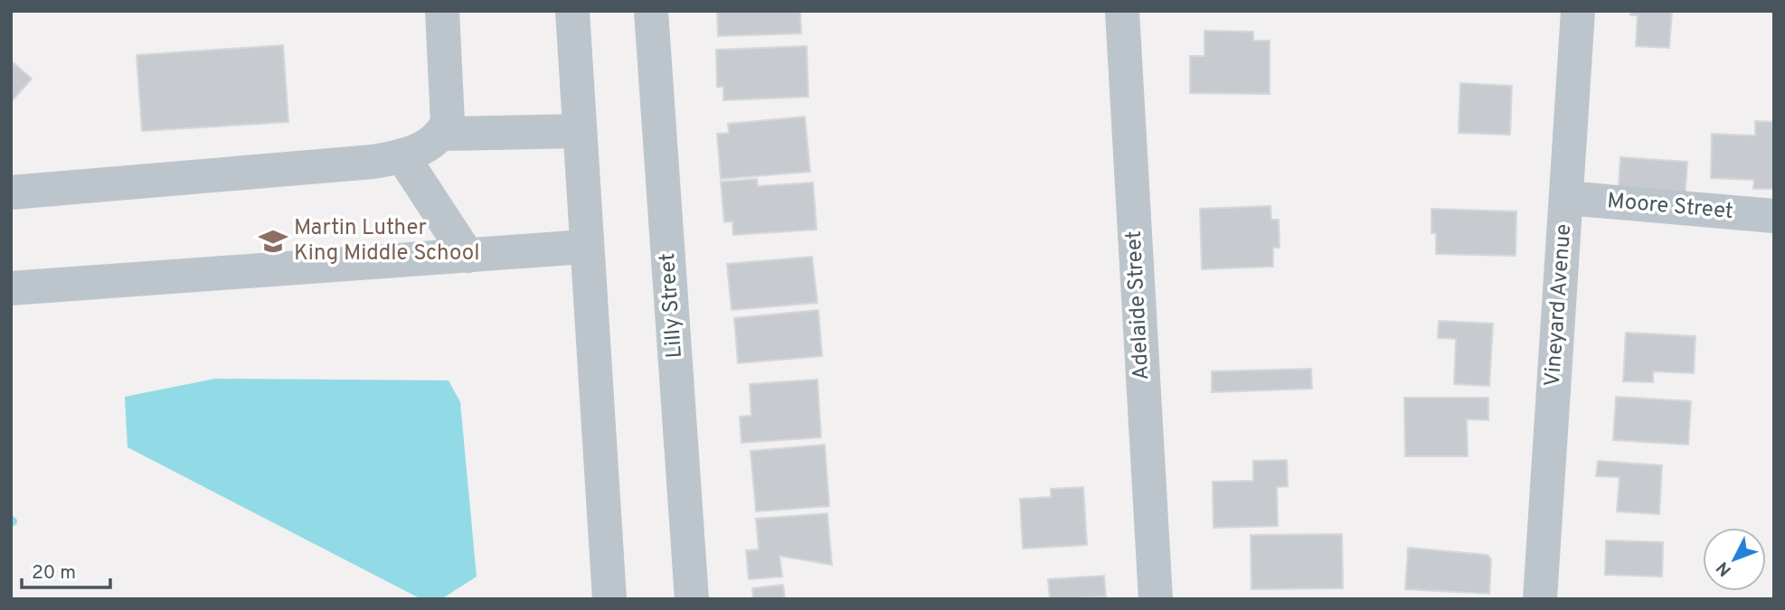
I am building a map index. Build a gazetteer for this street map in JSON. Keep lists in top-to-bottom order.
{
  "streets": {
    "street": [
      "Moore Street",
      "Lilly Street",
      "Adelaide Street",
      "Vineyard Avenue"
    ]
  },
  "crossings": [
    ["Moore Street", "Vineyard Avenue"]
  ],
  "places": {
    "school or university": ["Martin Luther King Middle School"]
  },
  "scale_bar": "20 m",
  "north": "bottom left"
}
